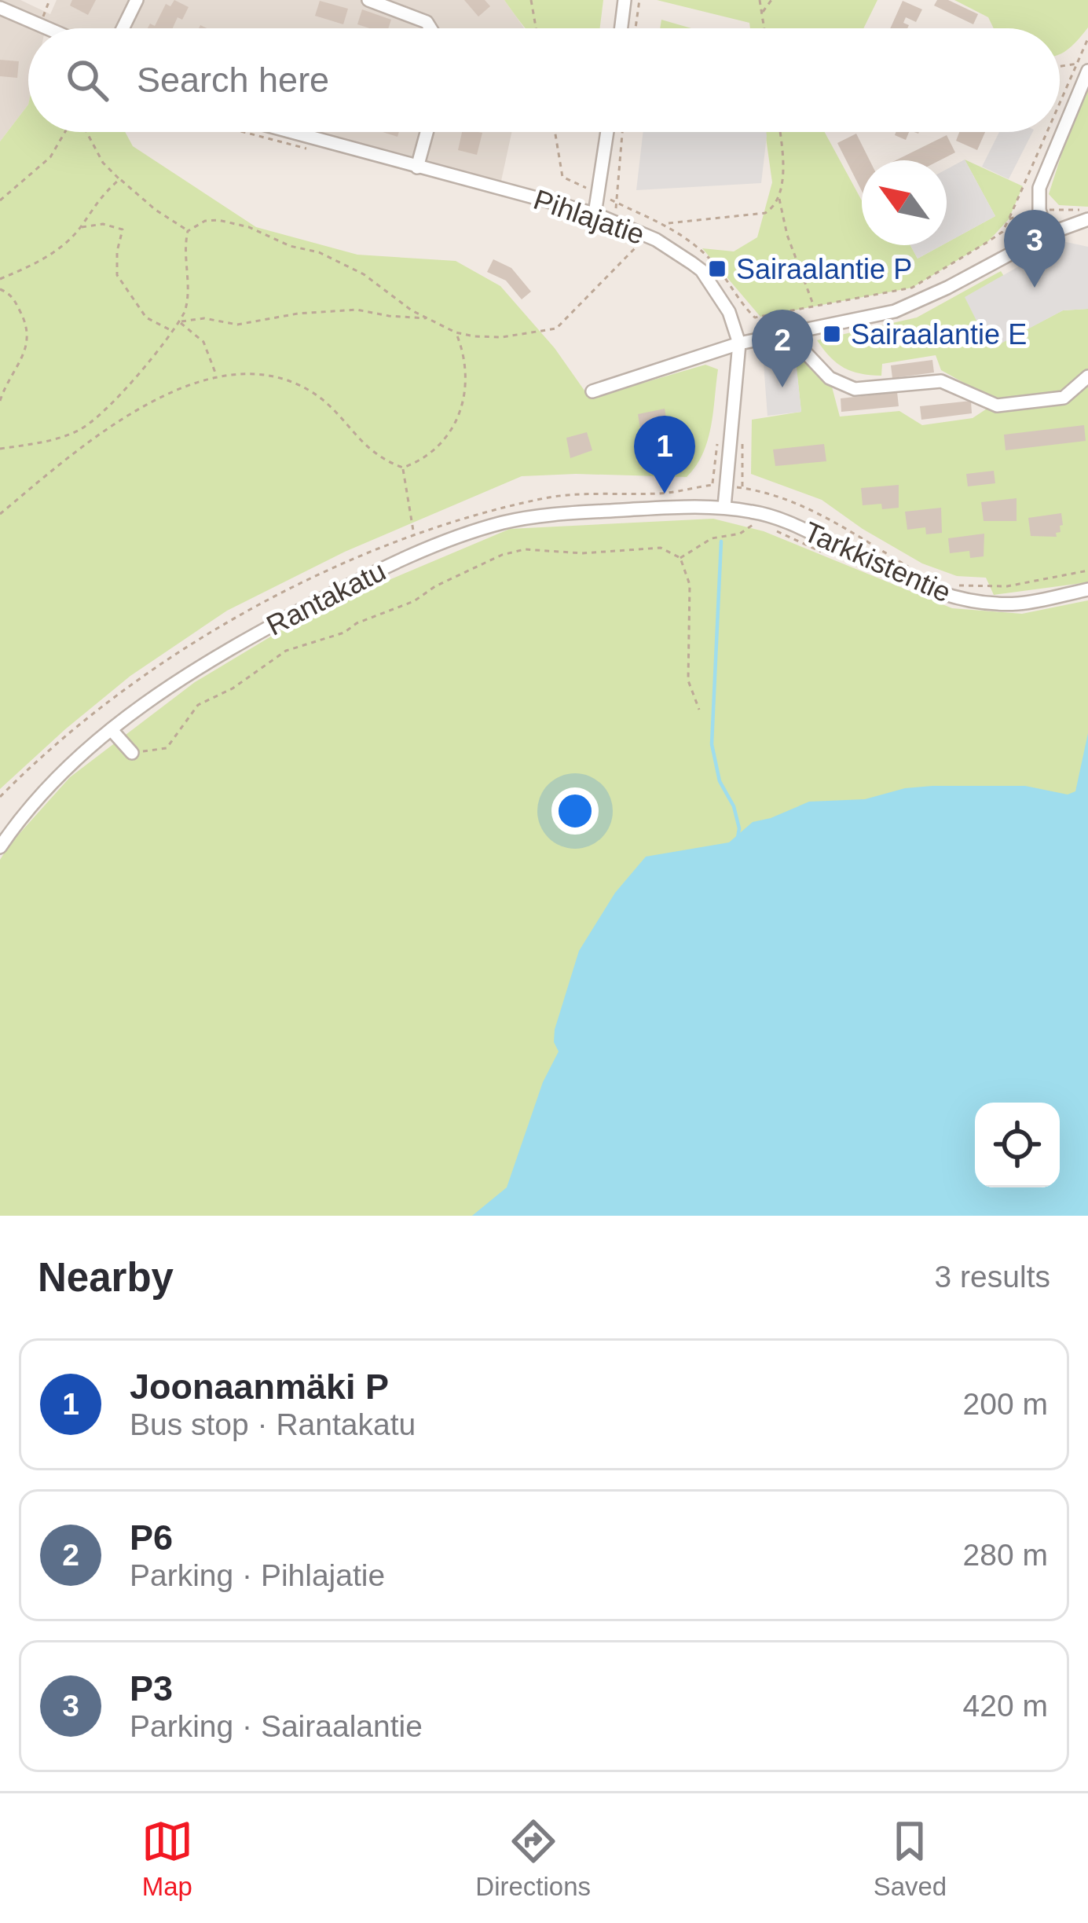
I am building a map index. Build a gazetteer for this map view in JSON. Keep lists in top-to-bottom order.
{
  "streets": {
    "street": ["Pihlajatie", "Tarkkistentie", "Rantakatu"]
  },
  "crossings": [
    ["Pihlajatie", "Tarkkistentie"],
    ["Pihlajatie", "Rantakatu"],
    ["Tarkkistentie", "Rantakatu"]
  ],
  "places": {
    "transit": ["Sairaalantie P", "Sairaalantie E"]
  },
  "north": "top left",
  "page": {
    "search": "Search here",
    "pins": ["3", "2", "1"],
    "heading": ["Nearby", "3 results"],
    "list": [
      {
        "mark": "1",
        "name": "Joonaanmäki P",
        "note": "Bus stop · Rantakatu",
        "value": "200 m"
      },
      {
        "mark": "2",
        "name": "P6",
        "note": "Parking · Pihlajatie",
        "value": "280 m"
      },
      {
        "mark": "3",
        "name": "P3",
        "note": "Parking · Sairaalantie",
        "value": "420 m"
      }
    ],
    "nav": ["Map", "Directions", "Saved"]
  }
}
